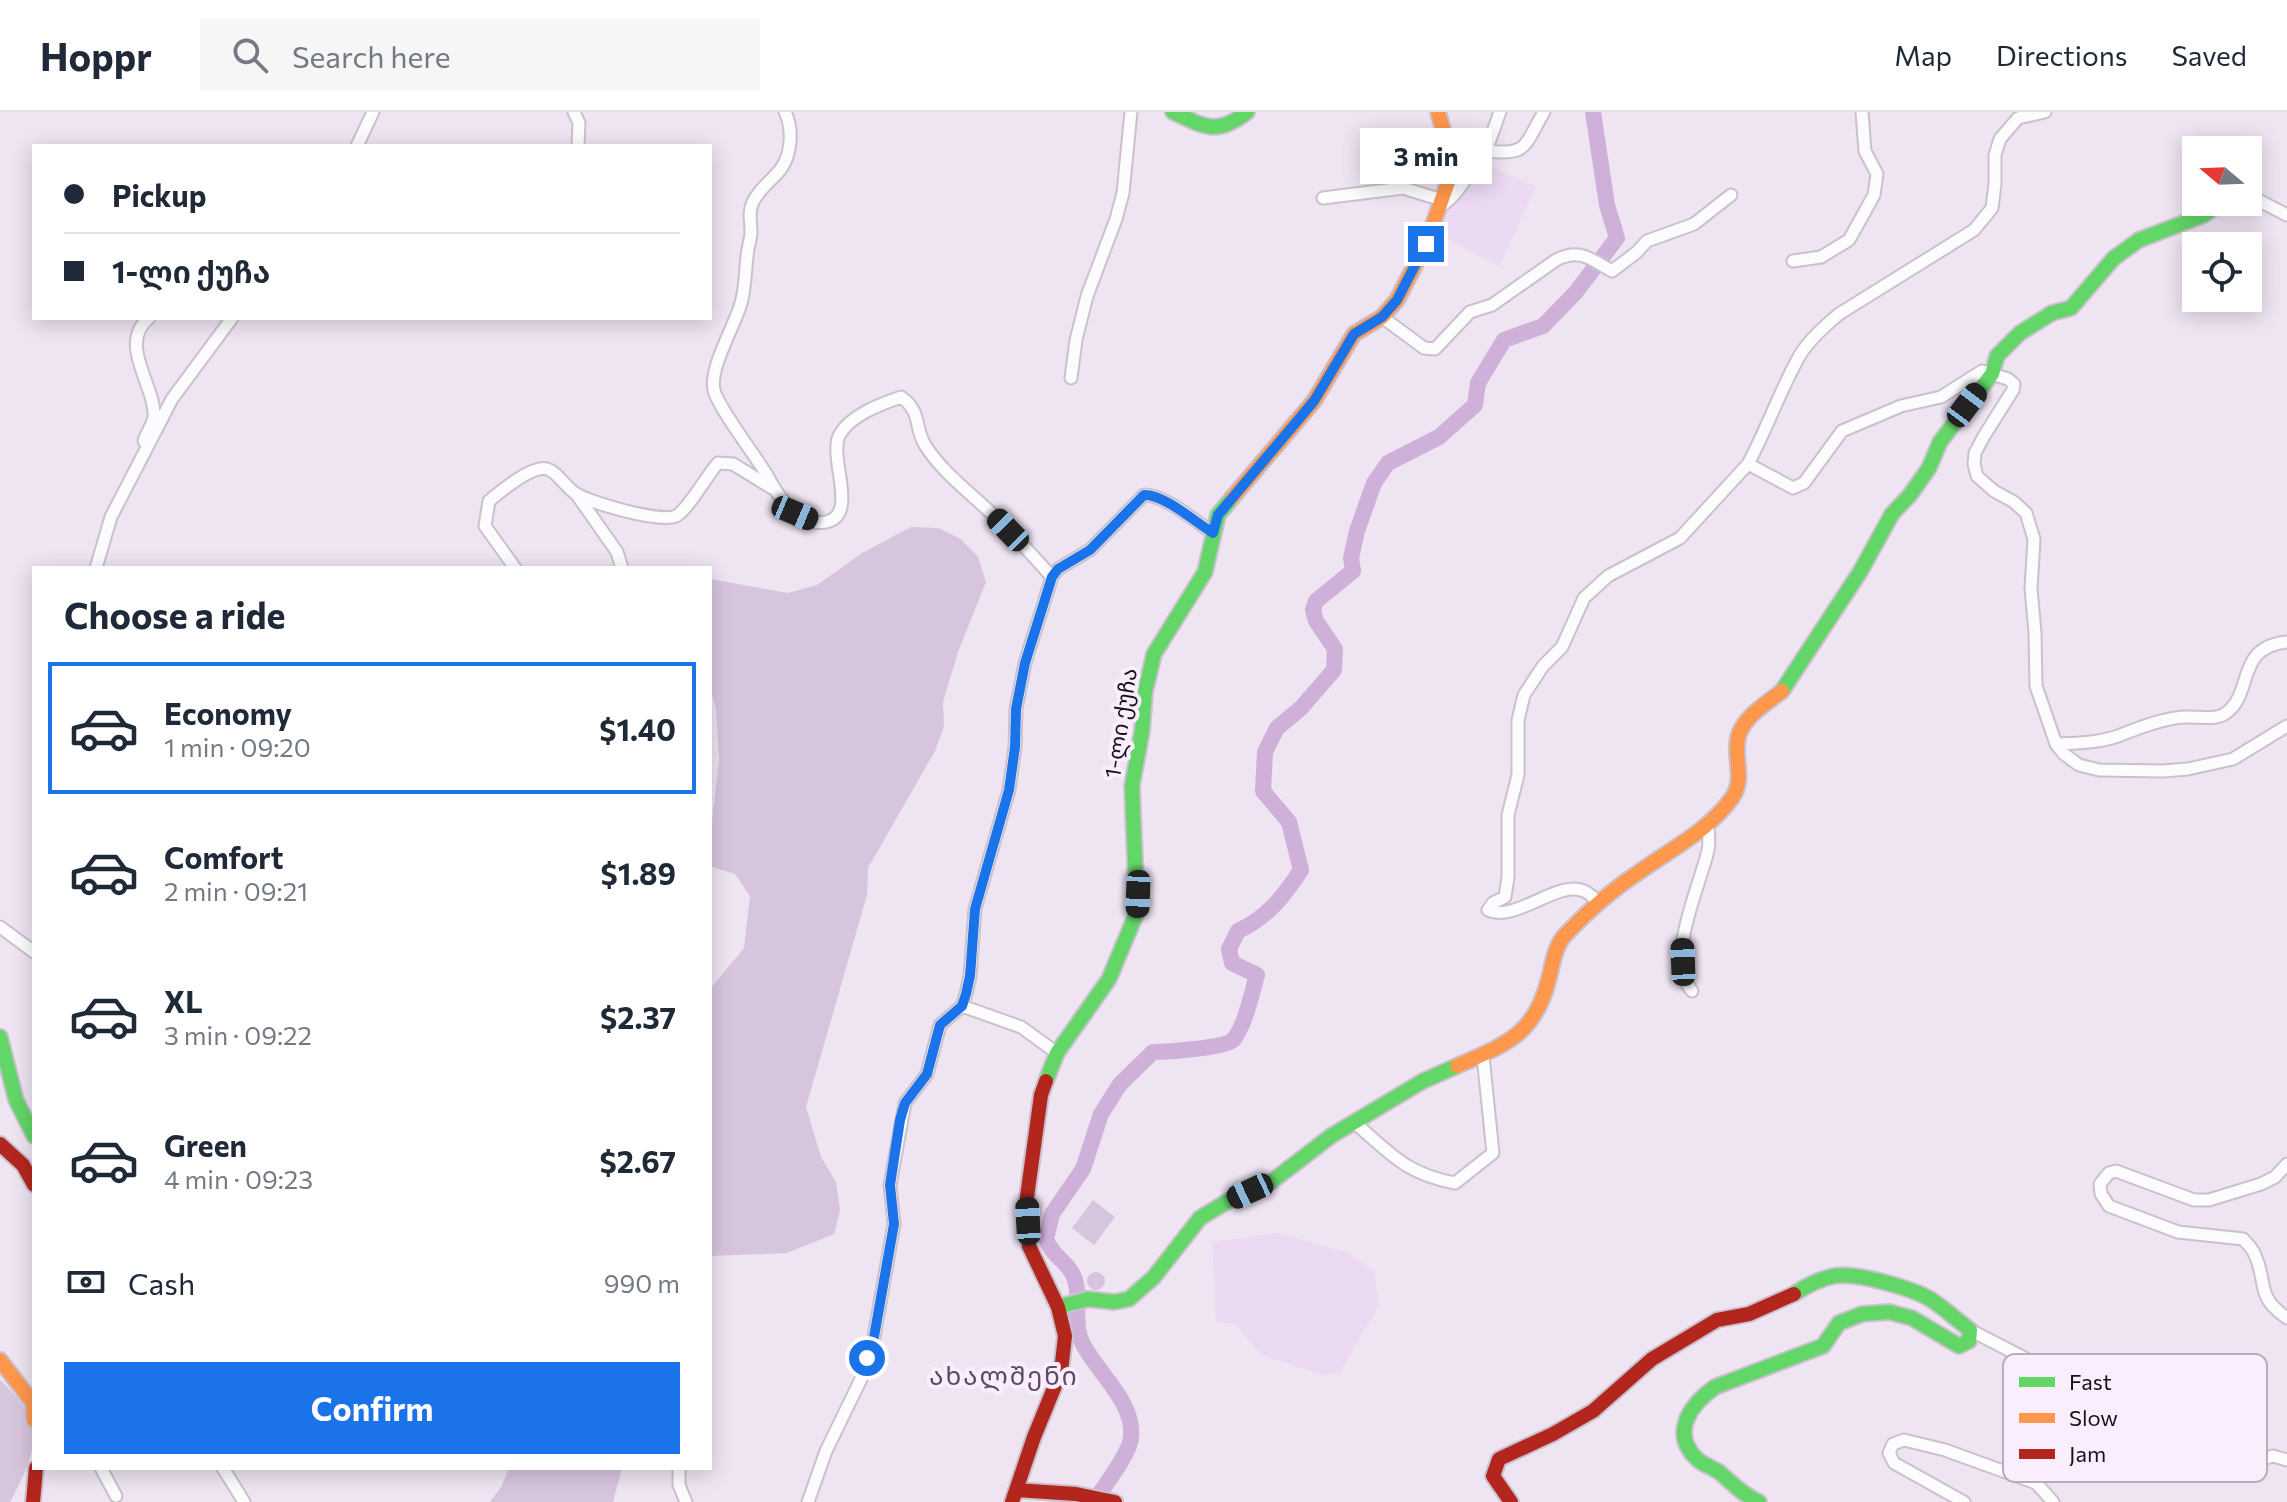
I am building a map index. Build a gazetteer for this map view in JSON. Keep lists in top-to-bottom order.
{
  "streets": {
    "street": ["1-ლი ქუჩა"]
  },
  "districts": ["ახალშენი"],
  "legend": ["Fast", "Slow", "Jam"],
  "north": "left",
  "page": {
    "header": "Hoppr",
    "search": "Search here",
    "nav": ["Map", "Directions", "Saved"],
    "bubble": "3 min",
    "banner": ["Pickup", "1-ლი ქუჩა"],
    "heading": "Choose a ride",
    "list": [
      {
        "name": "Economy",
        "note": "1 min · 09:20",
        "value": "$1.40"
      },
      {
        "name": "Comfort",
        "note": "2 min · 09:21",
        "value": "$1.89"
      },
      {
        "name": "XL",
        "note": "3 min · 09:22",
        "value": "$2.37"
      },
      {
        "name": "Green",
        "note": "4 min · 09:23",
        "value": "$2.67"
      }
    ],
    "pay": ["Cash", "990 m"],
    "buttons": "Confirm"
  }
}
